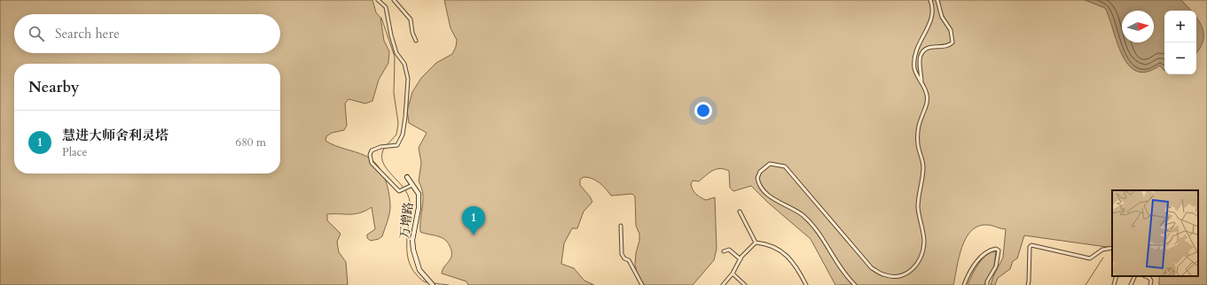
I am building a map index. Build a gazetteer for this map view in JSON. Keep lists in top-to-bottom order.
{
  "streets": {
    "street": ["万增路"]
  },
  "north": "right",
  "page": {
    "map_buttons": ["+", "−"],
    "search": "Search here",
    "heading": "Nearby",
    "list": [
      {
        "mark": "1",
        "name": "慧进大师舍利灵塔",
        "note": "Place",
        "value": "680 m"
      }
    ],
    "pins": "1"
  }
}
